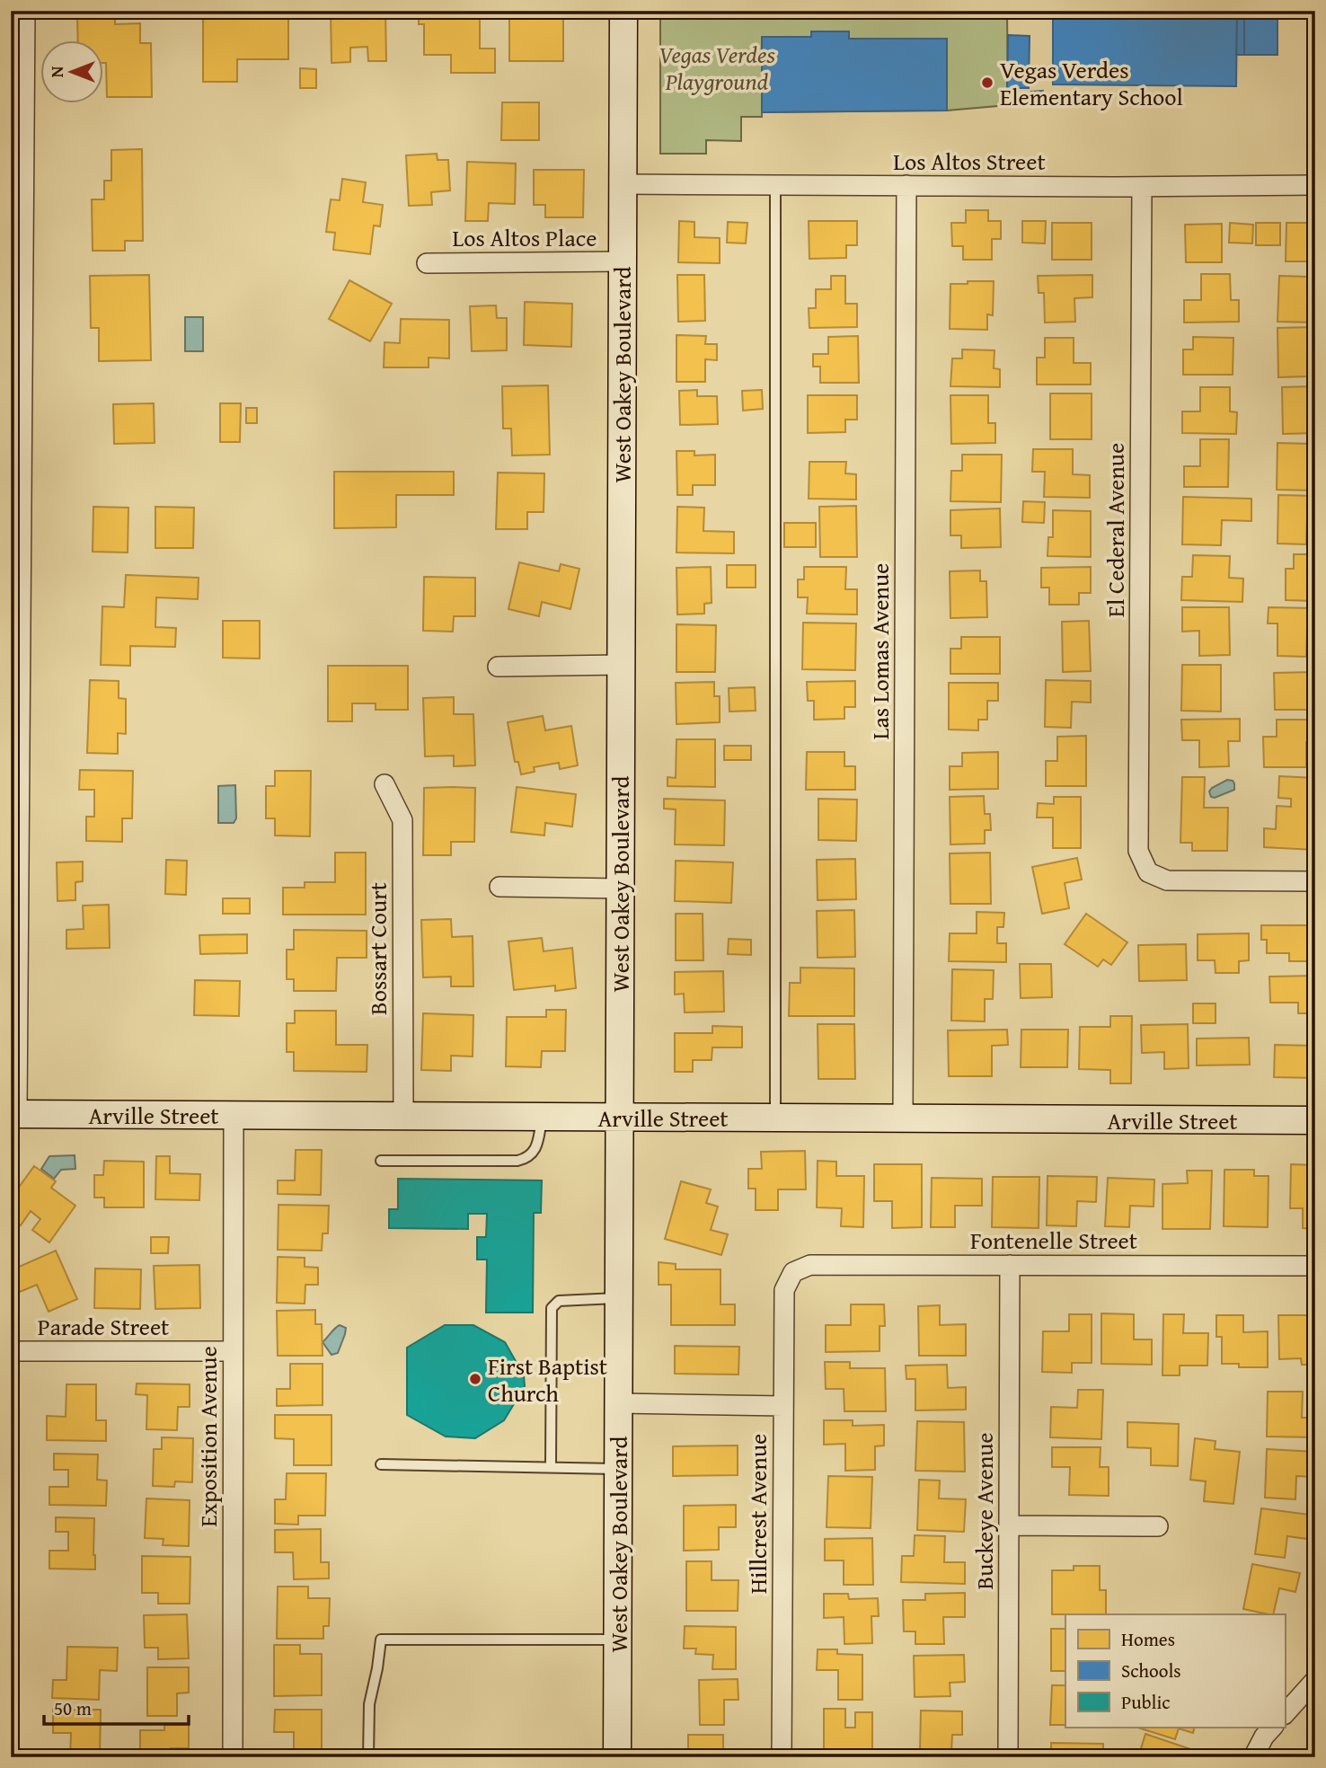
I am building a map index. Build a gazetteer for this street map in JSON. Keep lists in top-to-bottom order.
{
  "streets": {
    "main road": ["West Oakey Boulevard", "Arville Street"],
    "street": [
      "Los Altos Street",
      "Los Altos Place",
      "El Cederal Avenue",
      "Las Lomas Avenue",
      "Bossart Court",
      "Fontenelle Street",
      "Parade Street",
      "Exposition Avenue",
      "Buckeye Avenue",
      "Hillcrest Avenue"
    ]
  },
  "crossings": [
    ["Los Altos Street", "West Oakey Boulevard"],
    ["Los Altos Street", "El Cederal Avenue"],
    ["Los Altos Street", "Las Lomas Avenue"],
    ["Los Altos Place", "West Oakey Boulevard"],
    ["West Oakey Boulevard", "Arville Street"],
    ["Las Lomas Avenue", "Arville Street"],
    ["Bossart Court", "Arville Street"],
    ["Arville Street", "Exposition Avenue"],
    ["Fontenelle Street", "Buckeye Avenue"],
    ["Fontenelle Street", "Hillcrest Avenue"],
    ["Parade Street", "Exposition Avenue"]
  ],
  "parks": ["Vegas Verdes Playground"],
  "places": ["Vegas Verdes Elementary School", "First Baptist Church"],
  "legend": ["Homes", "Schools", "Public"],
  "scale_bar": "50 m",
  "north": "left"
}
